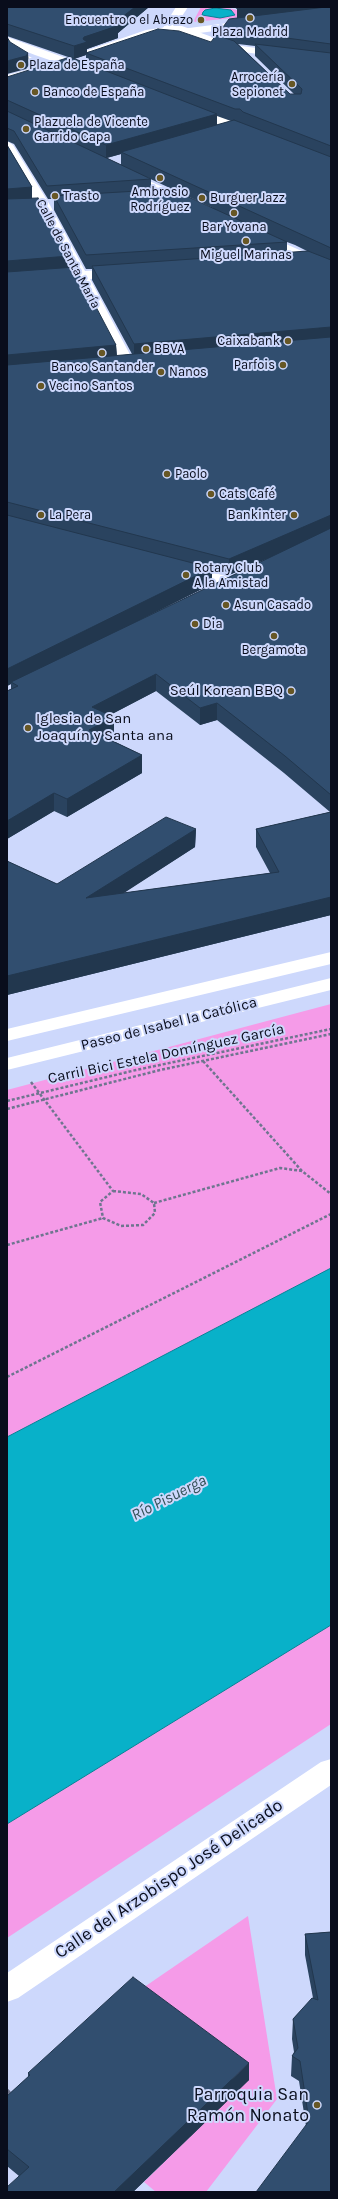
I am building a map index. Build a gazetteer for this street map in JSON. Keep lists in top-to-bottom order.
{
  "streets": {
    "street": ["Calle de Santa María", "Paseo de Isabel la Católica", "Calle del Arzobispo José Delicado"],
    "path": ["Carril Bici Estela Domínguez García"]
  },
  "water": ["Río Pisuerga"],
  "places": [
    "Plaza Madrid",
    "Encuentro o el Abrazo",
    "Plaza de España",
    "Arrocería Sepionet",
    "Banco de España",
    "Plazuela de Vicente Garrido Capa",
    "Ambrosio Rodríguez",
    "Trasto",
    "Burguer Jazz",
    "Bar Yovana",
    "Miguel Marinas",
    "Caixabank",
    "BBVA",
    "Banco Santander",
    "Parfois",
    "Nanos",
    "Vecino Santos",
    "Paolo",
    "Cats Café",
    "La Pera",
    "Bankinter",
    "Rotary Club A la Amistad",
    "Asun Casado",
    "Dia",
    "Bergamota",
    "Seúl Korean BBQ",
    "Iglesia de San Joaquín y Santa ana",
    "Parroquia San Ramón Nonato"
  ]
}
